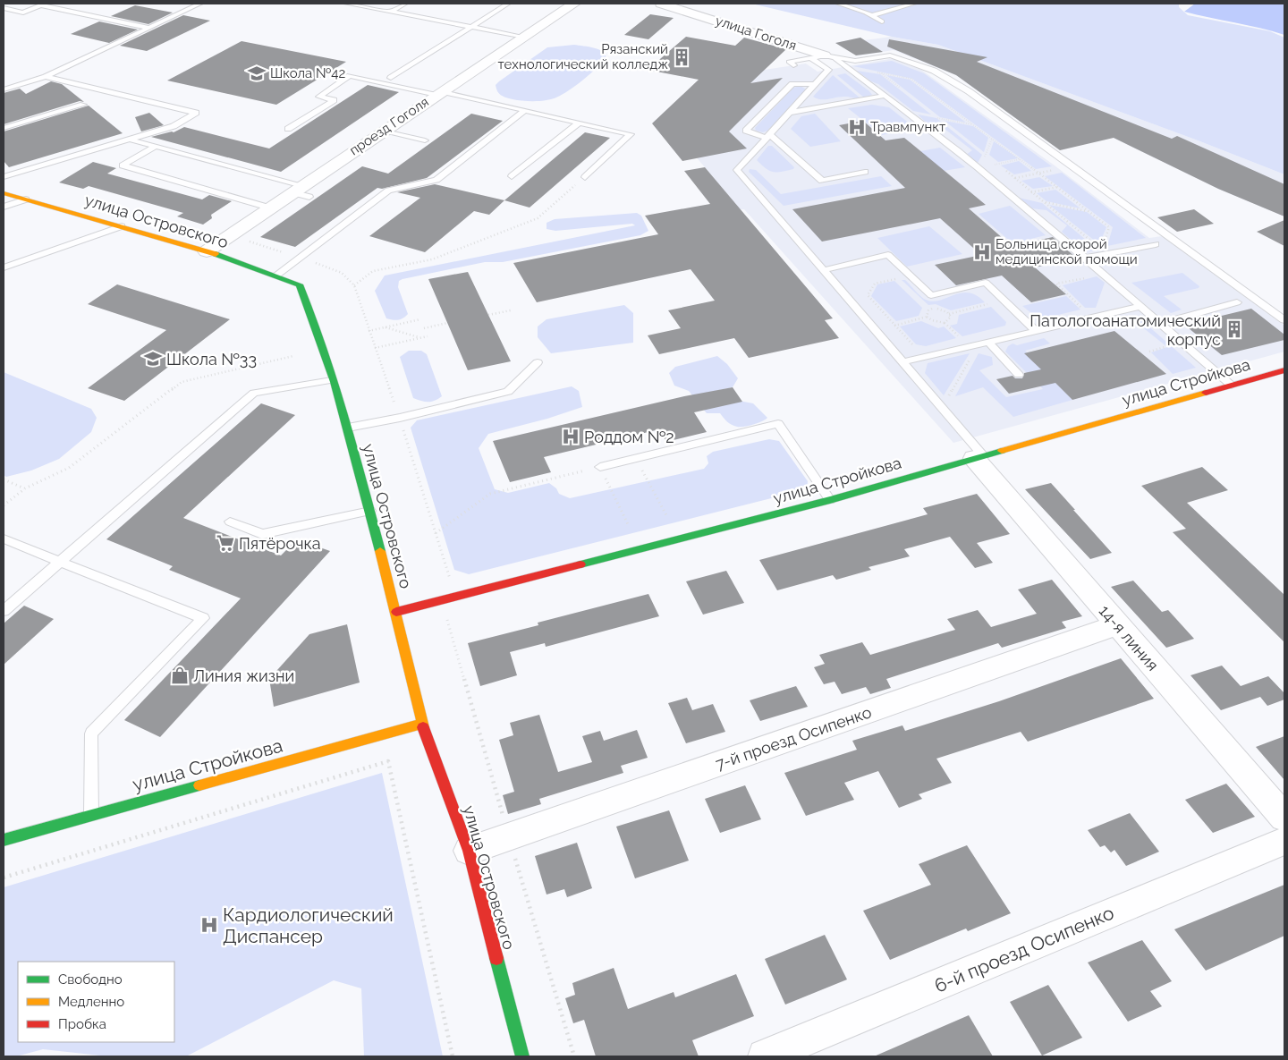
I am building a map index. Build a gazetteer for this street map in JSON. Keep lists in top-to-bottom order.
{
  "streets": {
    "street": [
      "улица Гоголя",
      "проезд Гоголя",
      "улица Островского",
      "улица Стройкова",
      "14-я линия",
      "7-й проезд Осипенко",
      "6-й проезд Осипенко"
    ]
  },
  "crossings": [
    ["проезд Гоголя", "улица Островского"],
    ["улица Островского", "улица Стройкова"],
    ["улица Островского", "7-й проезд Осипенко"],
    ["улица Стройкова", "14-я линия"],
    ["14-я линия", "7-й проезд Осипенко"]
  ],
  "places": {
    "building": ["Рязанский технологический колледж", "Патологоанатомический корпус"],
    "school or university": ["Школа №42", "Школа №33"],
    "hospital": [
      "Травмпункт",
      "Больница скорой медицинской помощи",
      "Роддом №2",
      "Кардиологический Диспансер"
    ],
    "supermarket": ["Пятёрочка"],
    "shop": ["Линия жизни"]
  },
  "legend": ["Свободно", "Медленно", "Пробка"]
}
